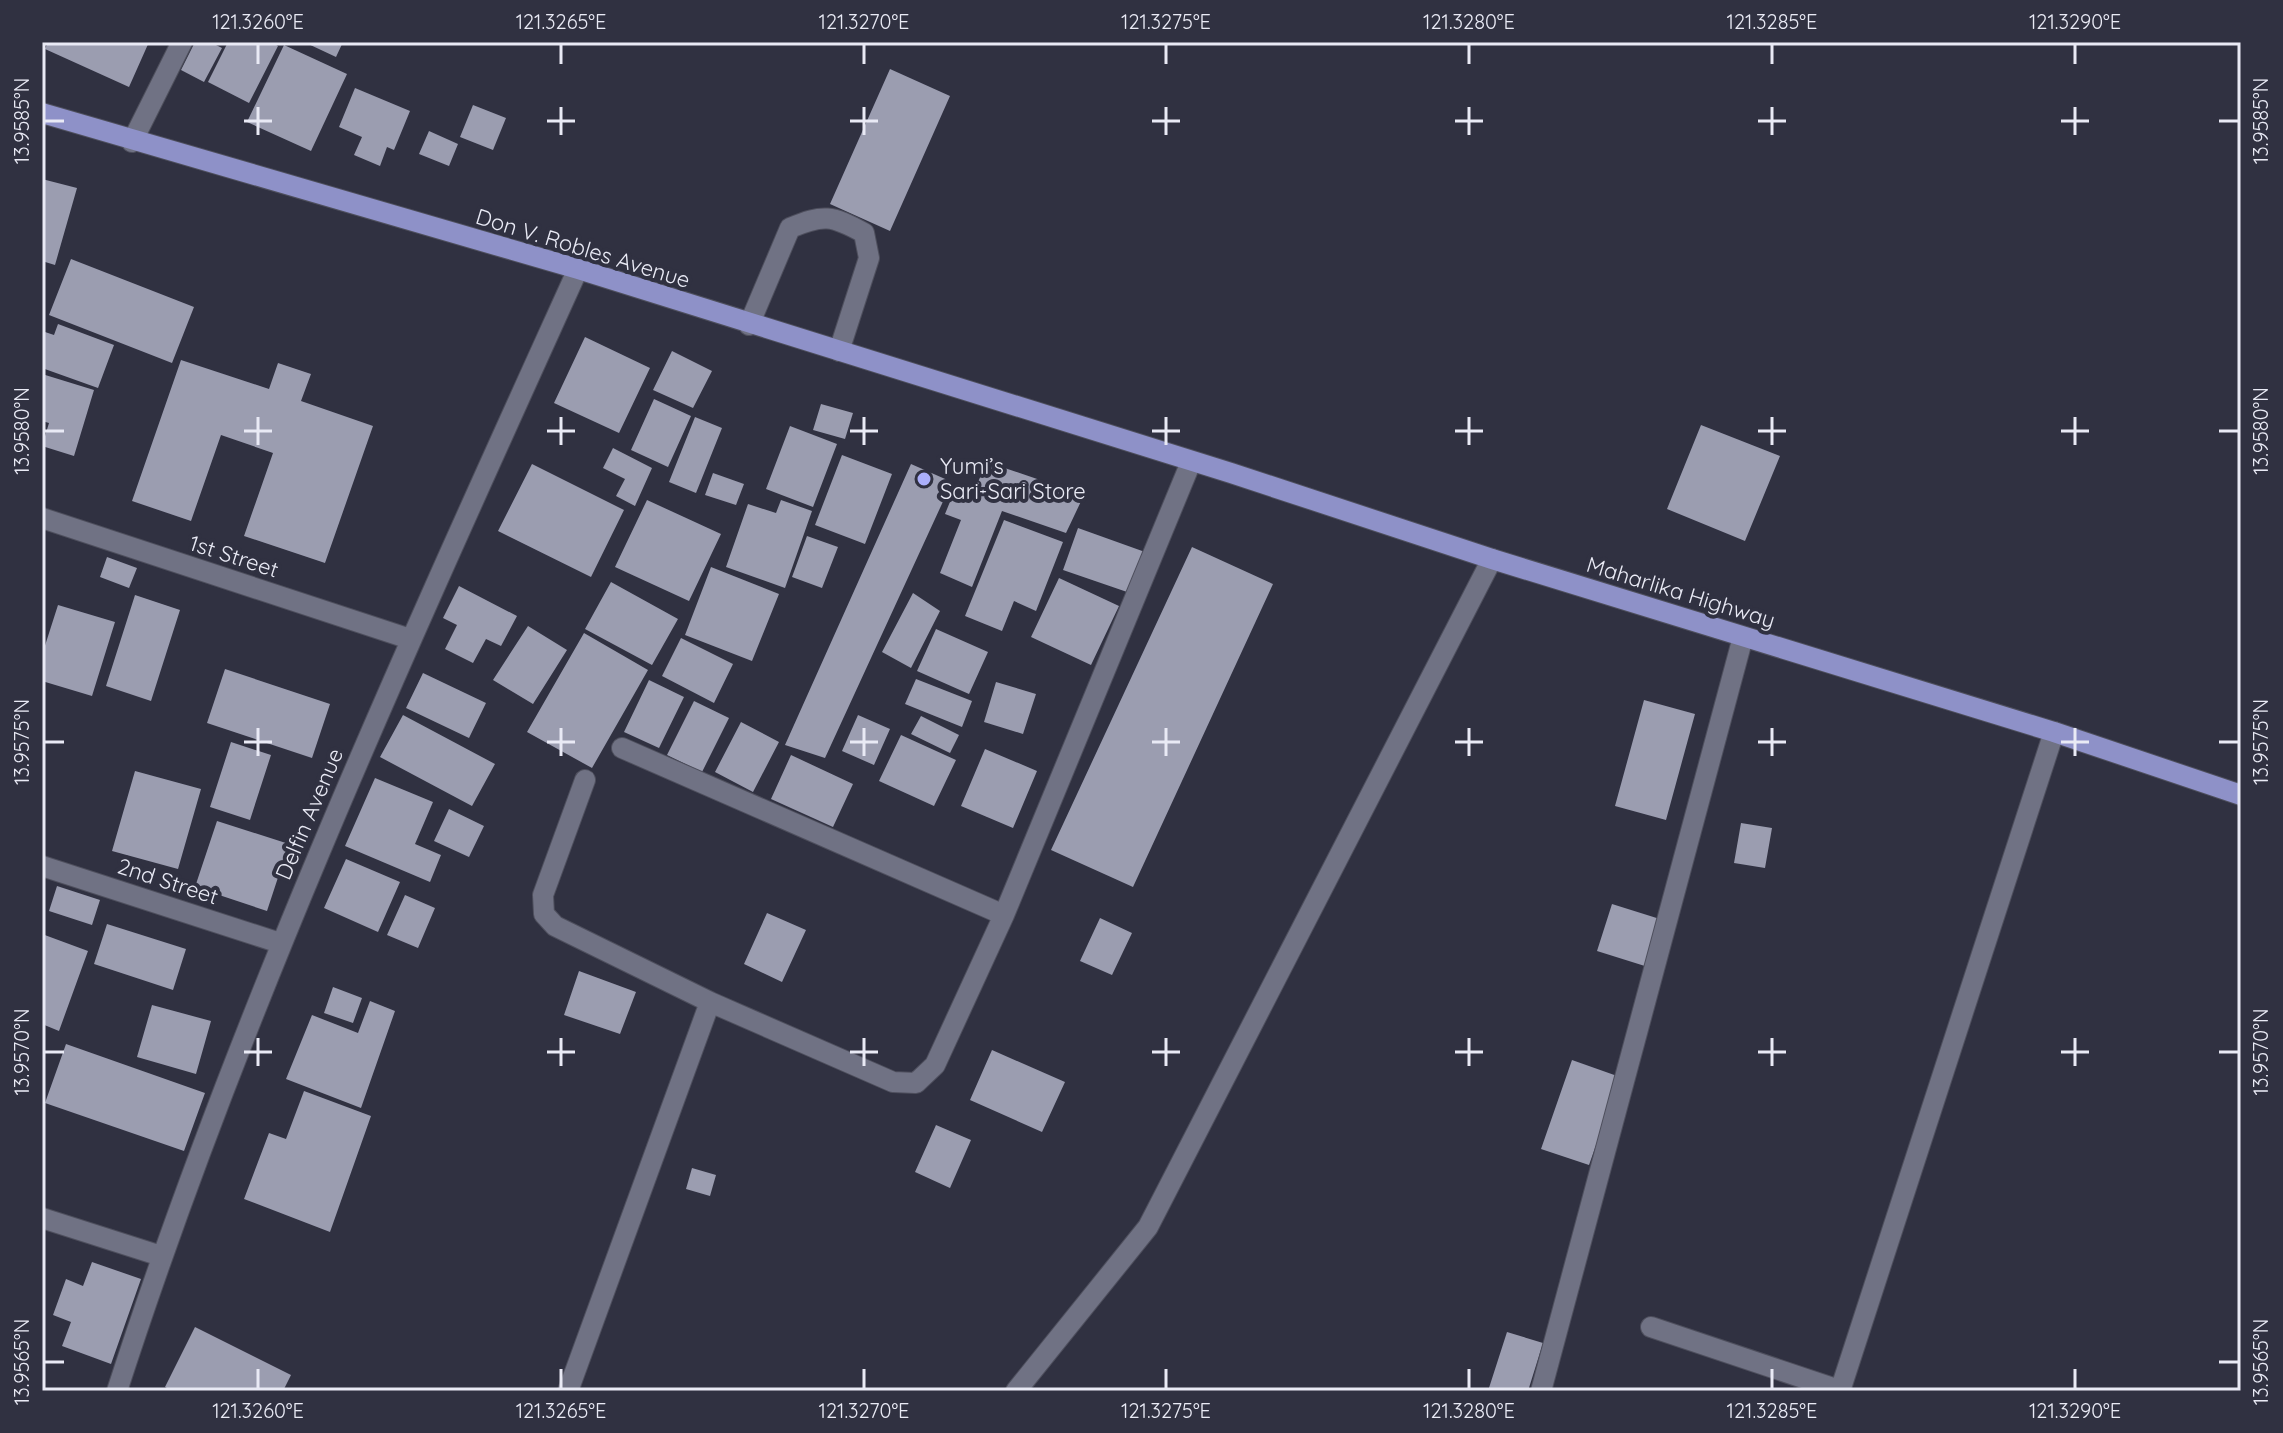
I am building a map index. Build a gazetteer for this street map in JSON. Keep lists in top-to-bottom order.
{
  "streets": {
    "main road": ["Don V. Robles Avenue", "Maharlika Highway"],
    "street": ["1st Street", "Delfin Avenue", "2nd Street"]
  },
  "crossings": [
    ["Don V. Robles Avenue", "Maharlika Highway"],
    ["Don V. Robles Avenue", "Delfin Avenue"],
    ["1st Street", "Delfin Avenue"],
    ["Delfin Avenue", "2nd Street"]
  ],
  "places": ["Yumi’s Sari-Sari Store"],
  "coordinates": [
    "121.3260°E",
    "121.3265°E",
    "121.3270°E",
    "121.3275°E",
    "121.3280°E",
    "121.3285°E",
    "121.3290°E",
    "13.9585°N",
    "13.9580°N",
    "13.9575°N",
    "13.9570°N",
    "13.9565°N"
  ]
}
